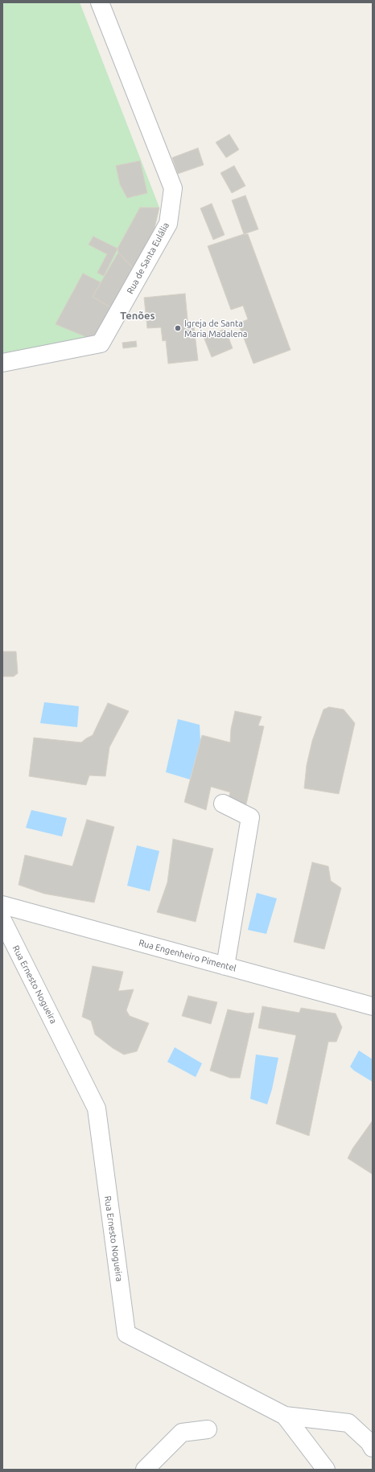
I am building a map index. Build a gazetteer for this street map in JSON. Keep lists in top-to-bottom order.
{
  "streets": {
    "street": ["Rua de Santa Eulália", "Rua Engenheiro Pimentel", "Rua Ernesto Nogueira"]
  },
  "districts": ["Tenões"],
  "places": ["Igreja de Santa Maria Madalena"]
}
